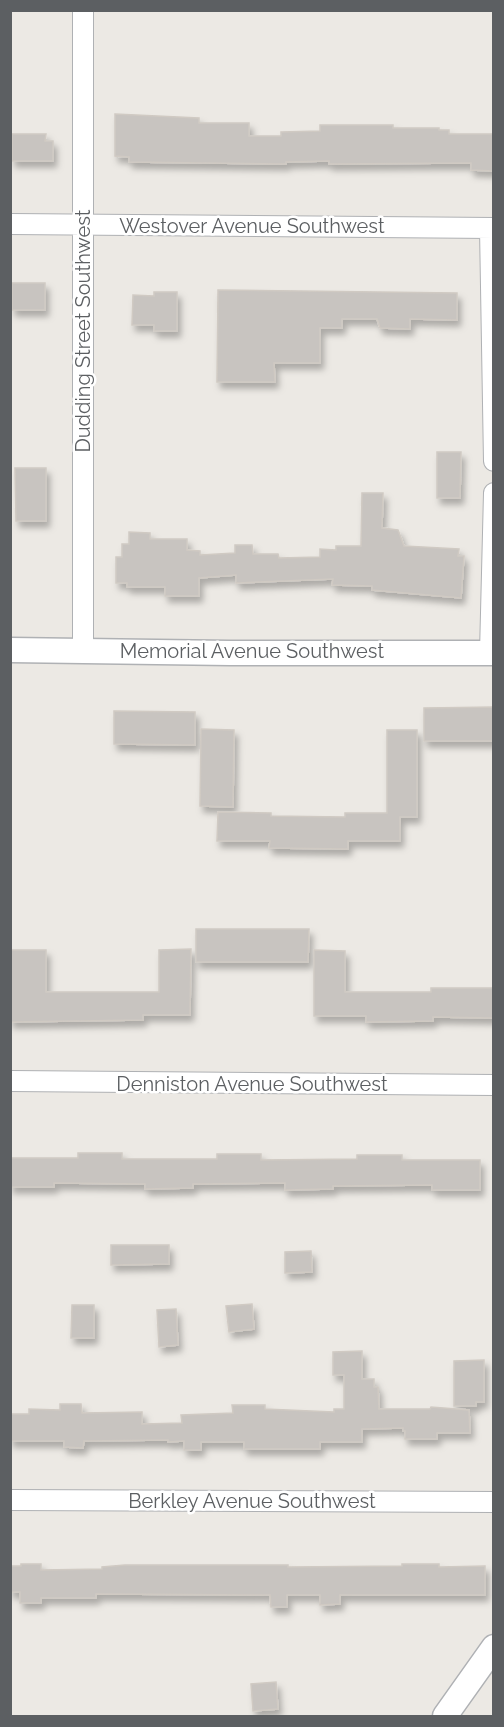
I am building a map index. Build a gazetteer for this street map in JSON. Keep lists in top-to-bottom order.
{
  "streets": {
    "street": [
      "Westover Avenue Southwest",
      "Dudding Street Southwest",
      "Memorial Avenue Southwest",
      "Denniston Avenue Southwest",
      "Berkley Avenue Southwest"
    ]
  },
  "crossings": [
    ["Westover Avenue Southwest", "Dudding Street Southwest"],
    ["Dudding Street Southwest", "Memorial Avenue Southwest"]
  ]
}
